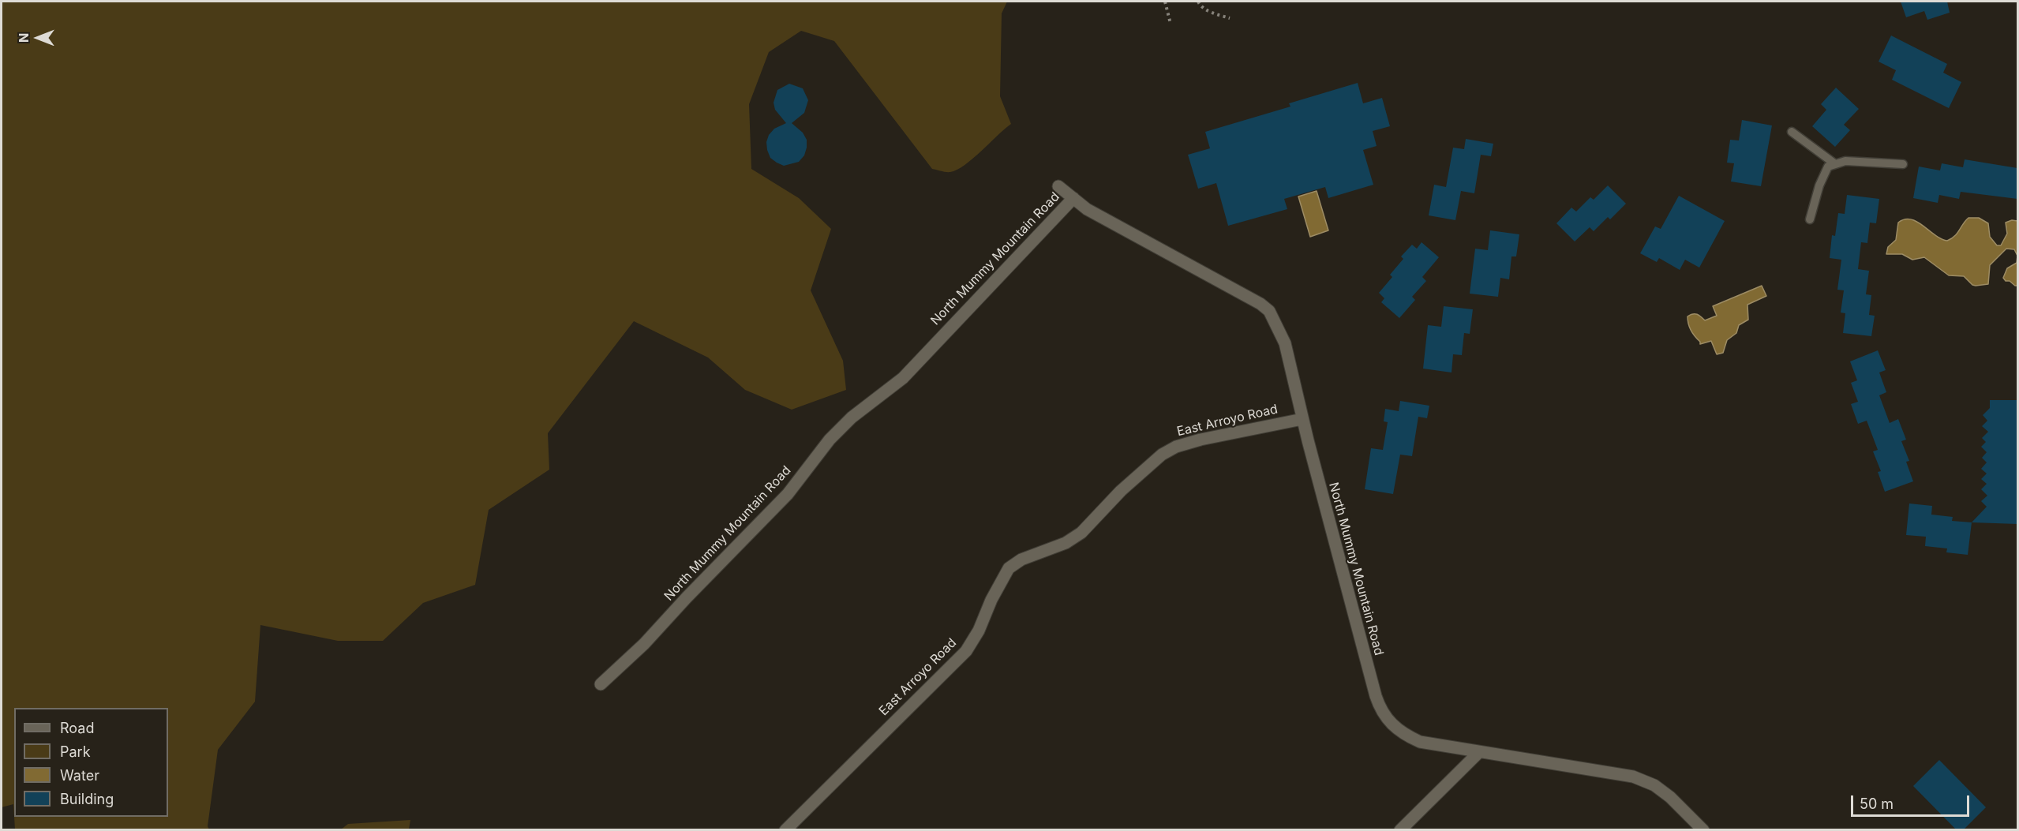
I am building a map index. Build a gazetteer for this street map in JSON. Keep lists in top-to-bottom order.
{
  "streets": {
    "street": ["North Mummy Mountain Road", "East Arroyo Road"]
  },
  "crossings": [
    ["North Mummy Mountain Road", "East Arroyo Road"]
  ],
  "legend": [
    "Road",
    "Park",
    "Water",
    "Building"
  ],
  "scale_bar": "50 m",
  "north": "left"
}
